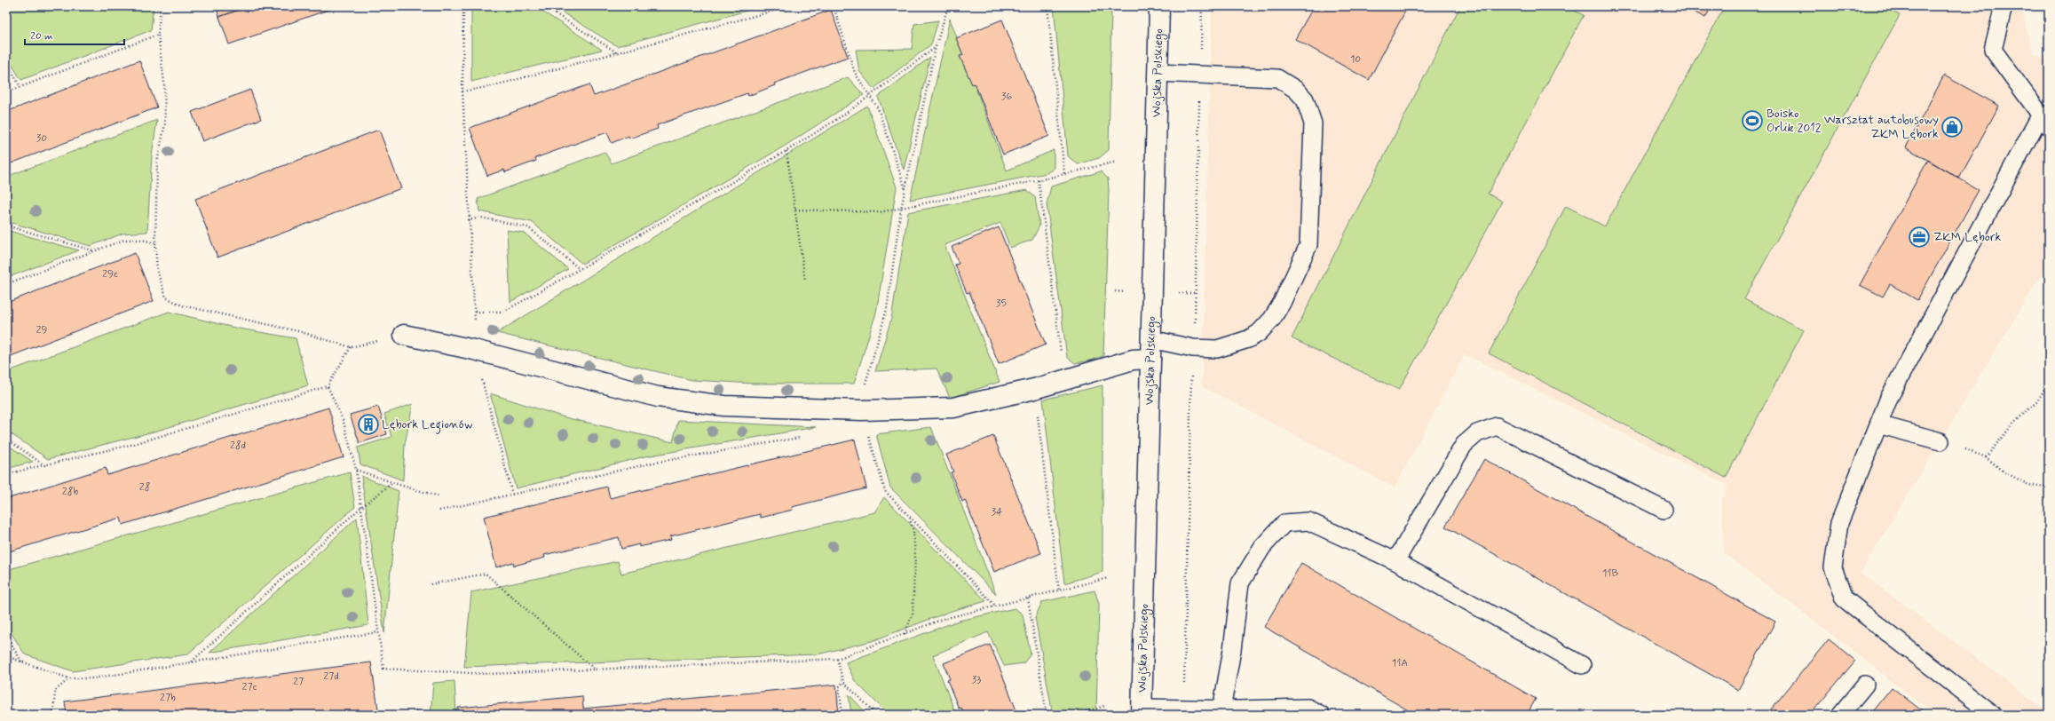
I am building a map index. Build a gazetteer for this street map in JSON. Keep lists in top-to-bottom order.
{
  "streets": {
    "street": ["Wojska Polskiego"]
  },
  "places": {
    "sports": ["Boisko Orlik 2012"],
    "shop": ["Warsztat autobusowy ZKM Lębork"],
    "office": ["ZKM Lębork"],
    "building": ["Lębork Legionów"]
  },
  "house_numbers": [
    "10",
    "36",
    "30",
    "29c",
    "35",
    "29",
    "28d",
    "28",
    "28b",
    "34",
    "11B",
    "11A",
    "27d",
    "33",
    "27",
    "27c",
    "27b"
  ],
  "scale_bar": "20 m"
}
